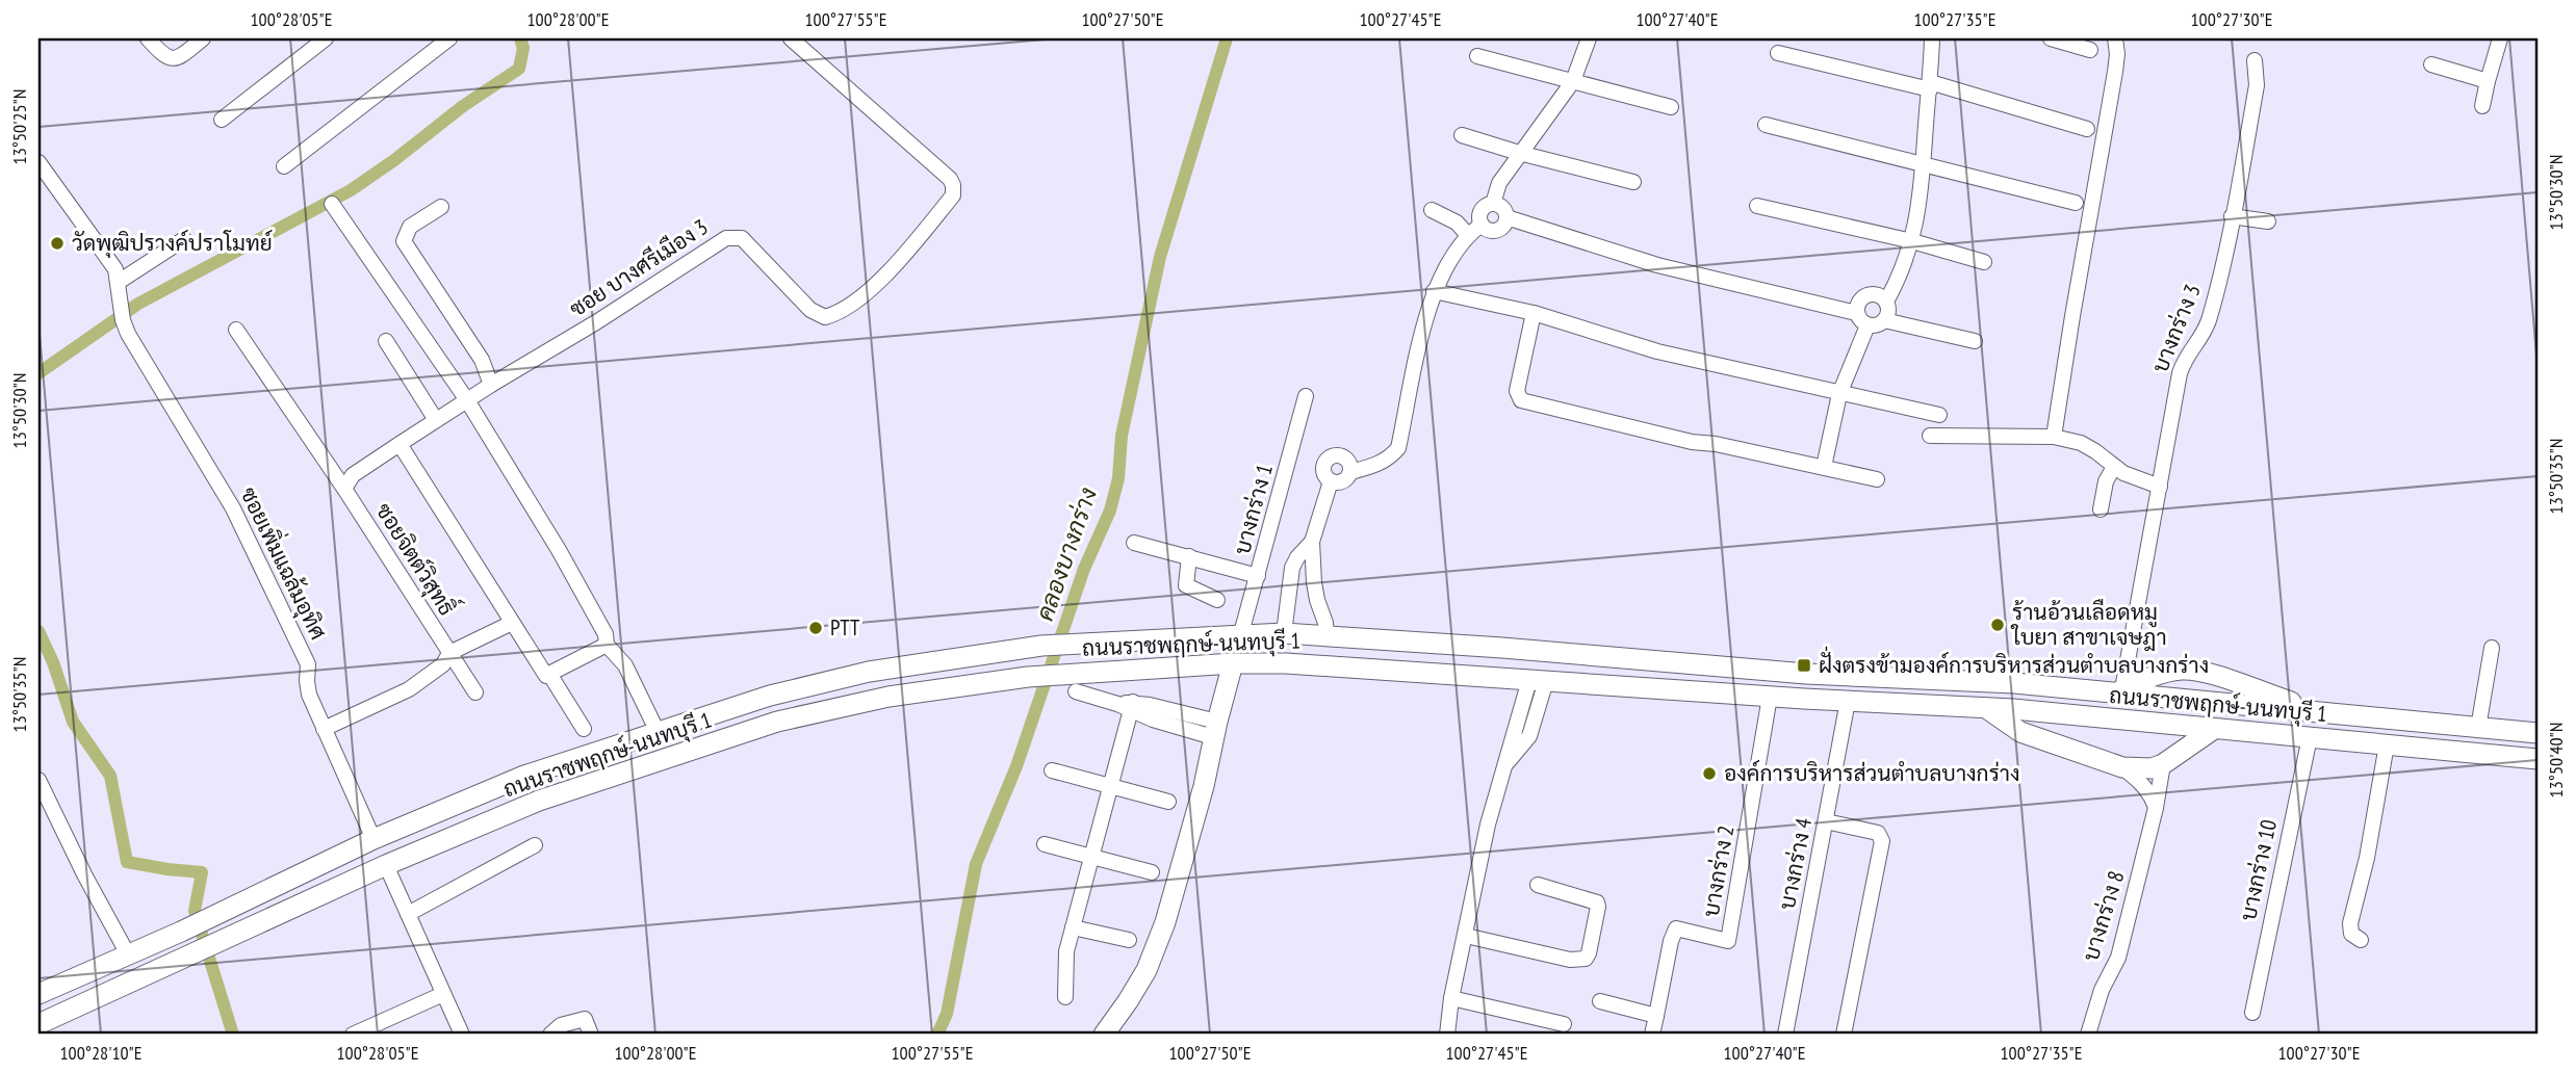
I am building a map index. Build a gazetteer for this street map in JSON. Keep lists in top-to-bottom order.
{
  "streets": {
    "main road": ["ถนนราชพฤกษ์-นนทบุรี 1"],
    "street": [
      "ซอย บางศรีเมือง 3",
      "บางกร่าง 3",
      "บางกร่าง 1",
      "ซอยจิตต์วิสุทธิ์",
      "ซอยเพิ่มแฉล้มอุทิศ",
      "บางกร่าง 4",
      "บางกร่าง 10",
      "บางกร่าง 2",
      "บางกร่าง 8"
    ]
  },
  "crossings": [
    ["ซอย บางศรีเมือง 3", "ซอยจิตต์วิสุทธิ์"],
    ["บางกร่าง 3", "ถนนราชพฤกษ์-นนทบุรี 1"],
    ["บางกร่าง 1", "ถนนราชพฤกษ์-นนทบุรี 1"],
    ["ซอยเพิ่มแฉล้มอุทิศ", "ถนนราชพฤกษ์-นนทบุรี 1"],
    ["ถนนราชพฤกษ์-นนทบุรี 1", "บางกร่าง 4"],
    ["ถนนราชพฤกษ์-นนทบุรี 1", "บางกร่าง 10"],
    ["ถนนราชพฤกษ์-นนทบุรี 1", "บางกร่าง 2"]
  ],
  "water": ["คลองบางกร่าง"],
  "places": {
    "other": [
      "วัดพุฒิปรางค์ปราโมทย์",
      "ร้านอ้วนเลือดหมู ใบยา สาขาเจษฎา",
      "PTT",
      "องค์การบริหารส่วนตำบลบางกร่าง"
    ],
    "transit": ["ฝั่งตรงข้ามองค์การบริหารส่วนตำบลบางกร่าง"]
  },
  "coordinates": [
    "100°28'05\"E",
    "100°28'00\"E",
    "100°27'55\"E",
    "100°27'50\"E",
    "100°27'45\"E",
    "100°27'40\"E",
    "100°27'35\"E",
    "100°27'30\"E",
    "13°50'25\"N",
    "13°50'30\"N",
    "13°50'35\"N",
    "13°50'40\"N",
    "100°28'10\"E"
  ]
}
